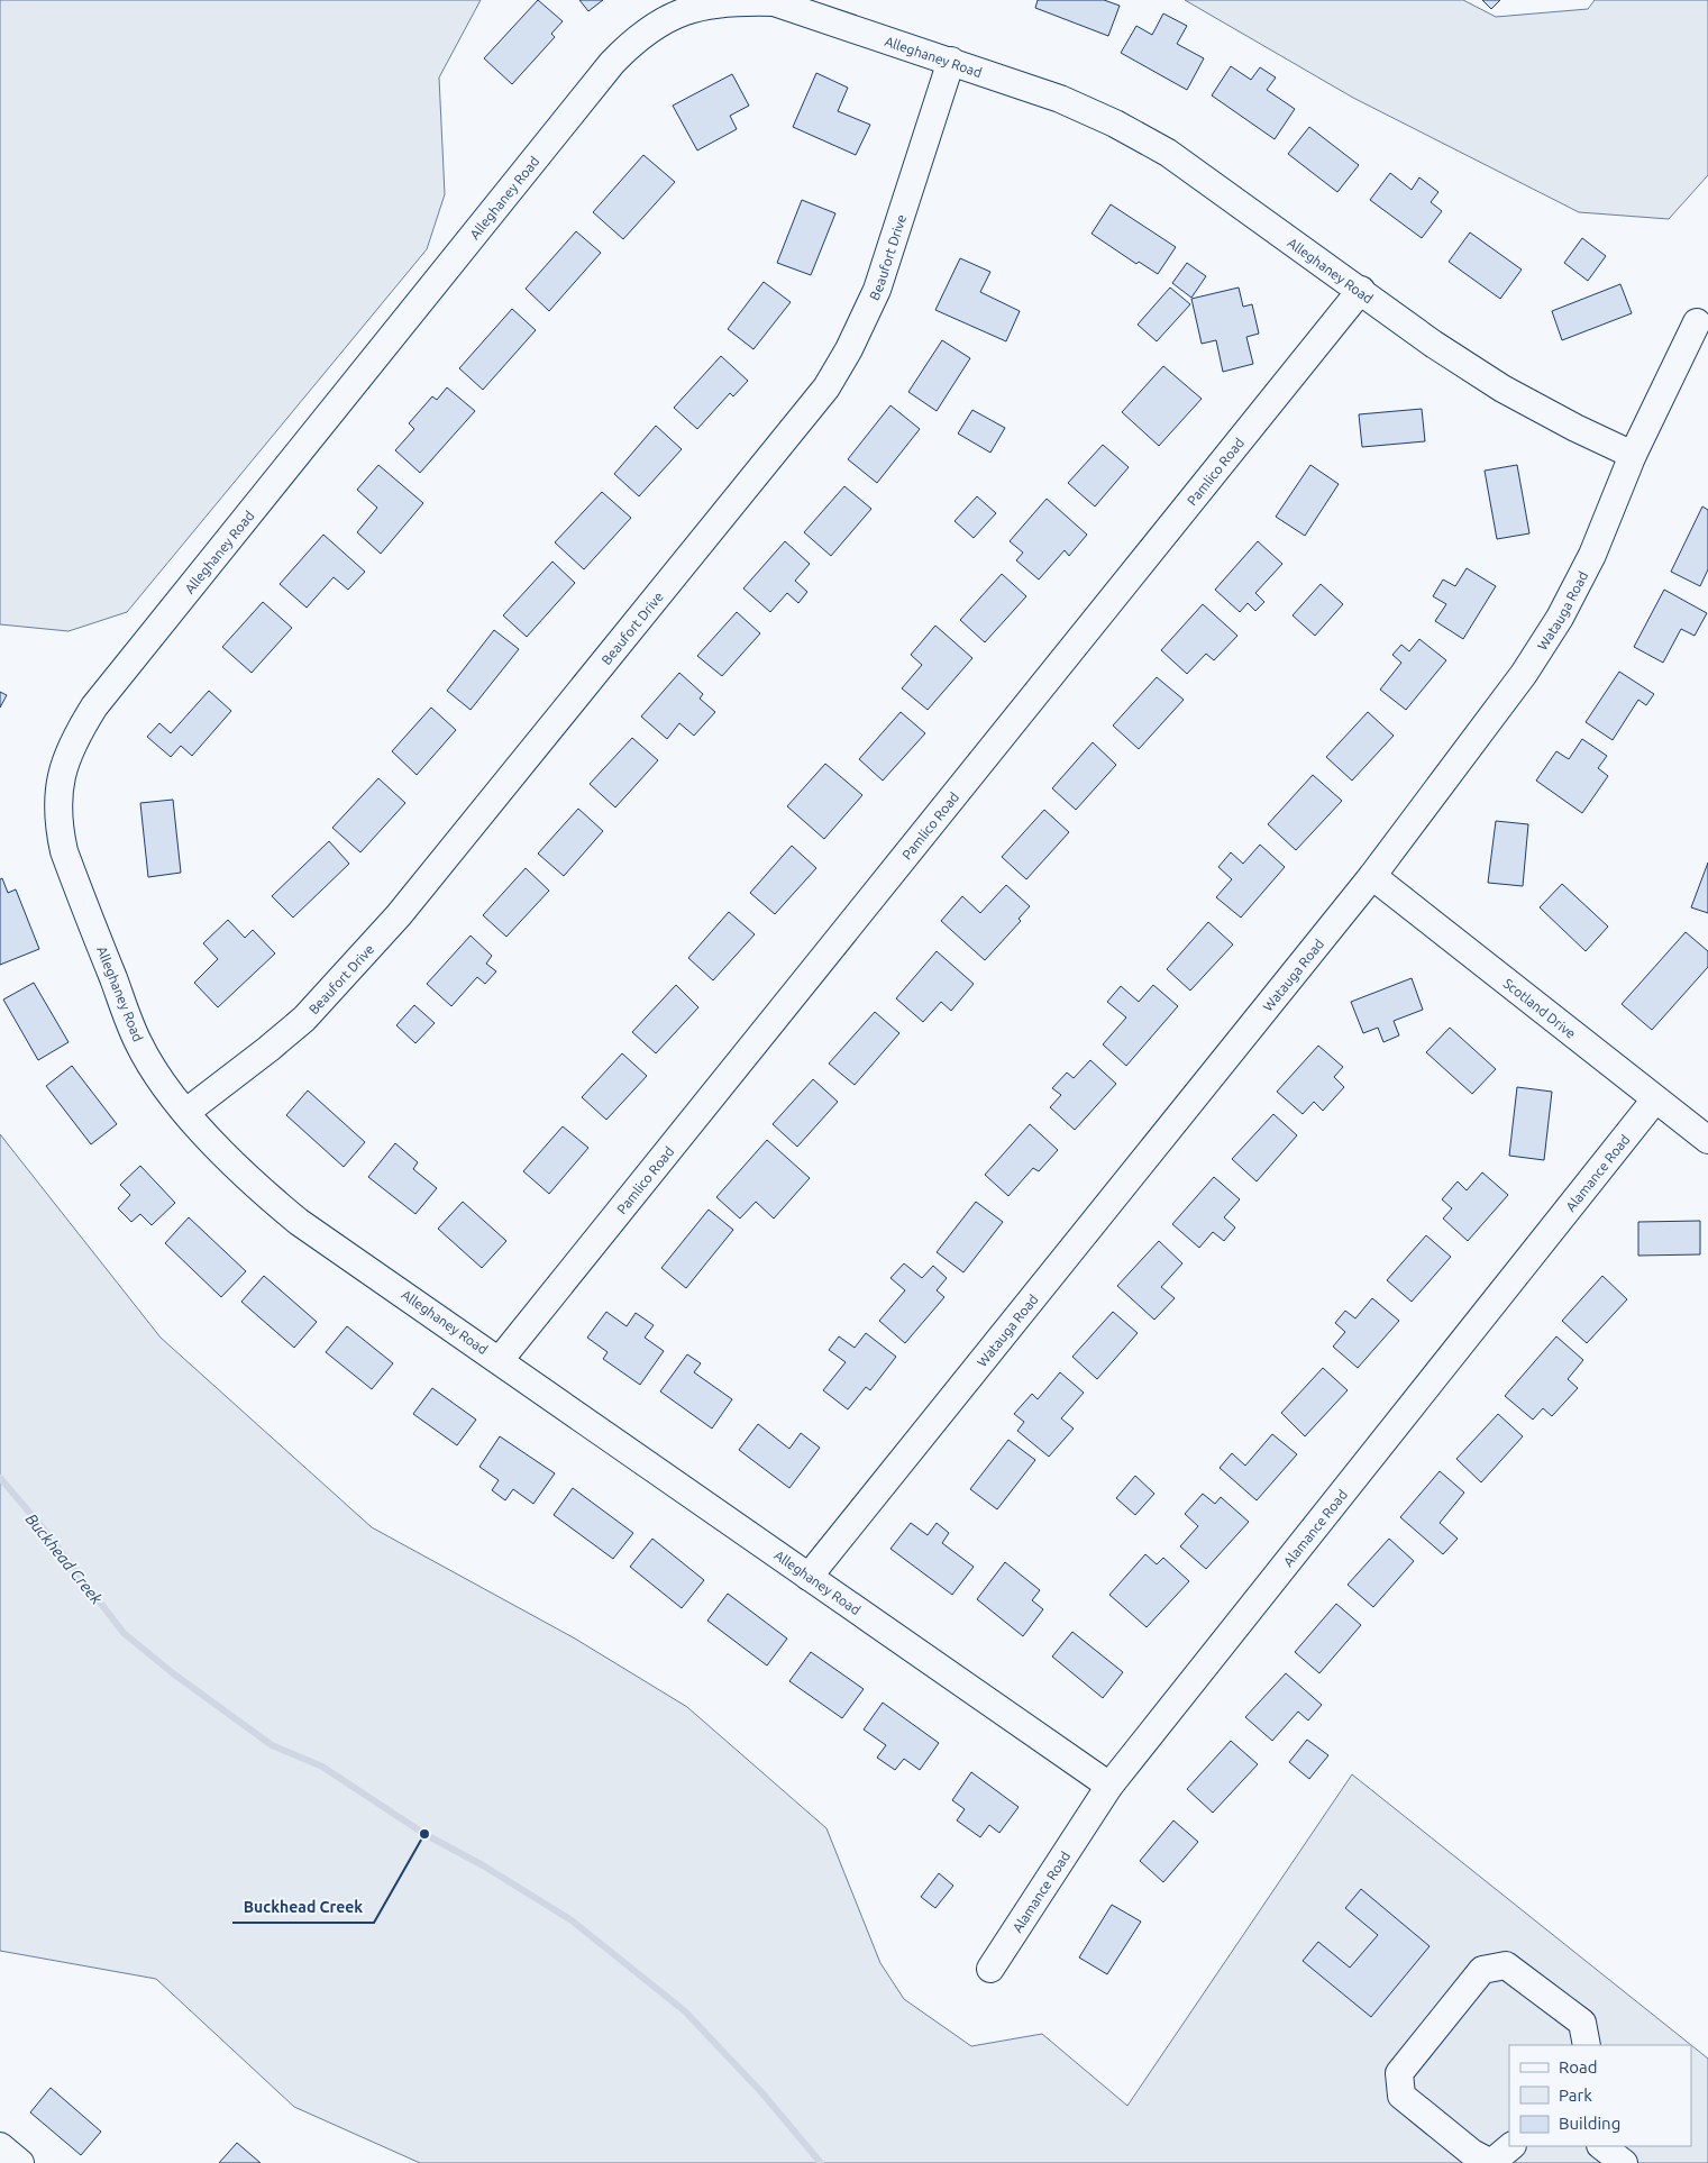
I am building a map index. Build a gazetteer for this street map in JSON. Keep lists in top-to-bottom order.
{
  "streets": {
    "street": [
      "Alleghaney Road",
      "Beaufort Drive",
      "Pamlico Road",
      "Watauga Road",
      "Scotland Drive",
      "Alamance Road"
    ]
  },
  "crossings": [
    ["Alleghaney Road", "Beaufort Drive"],
    ["Alleghaney Road", "Pamlico Road"],
    ["Alleghaney Road", "Watauga Road"],
    ["Alleghaney Road", "Alamance Road"],
    ["Watauga Road", "Scotland Drive"],
    ["Scotland Drive", "Alamance Road"]
  ],
  "water": ["Buckhead Creek"],
  "places": ["Buckhead Creek"],
  "legend": ["Road", "Park", "Building"]
}
